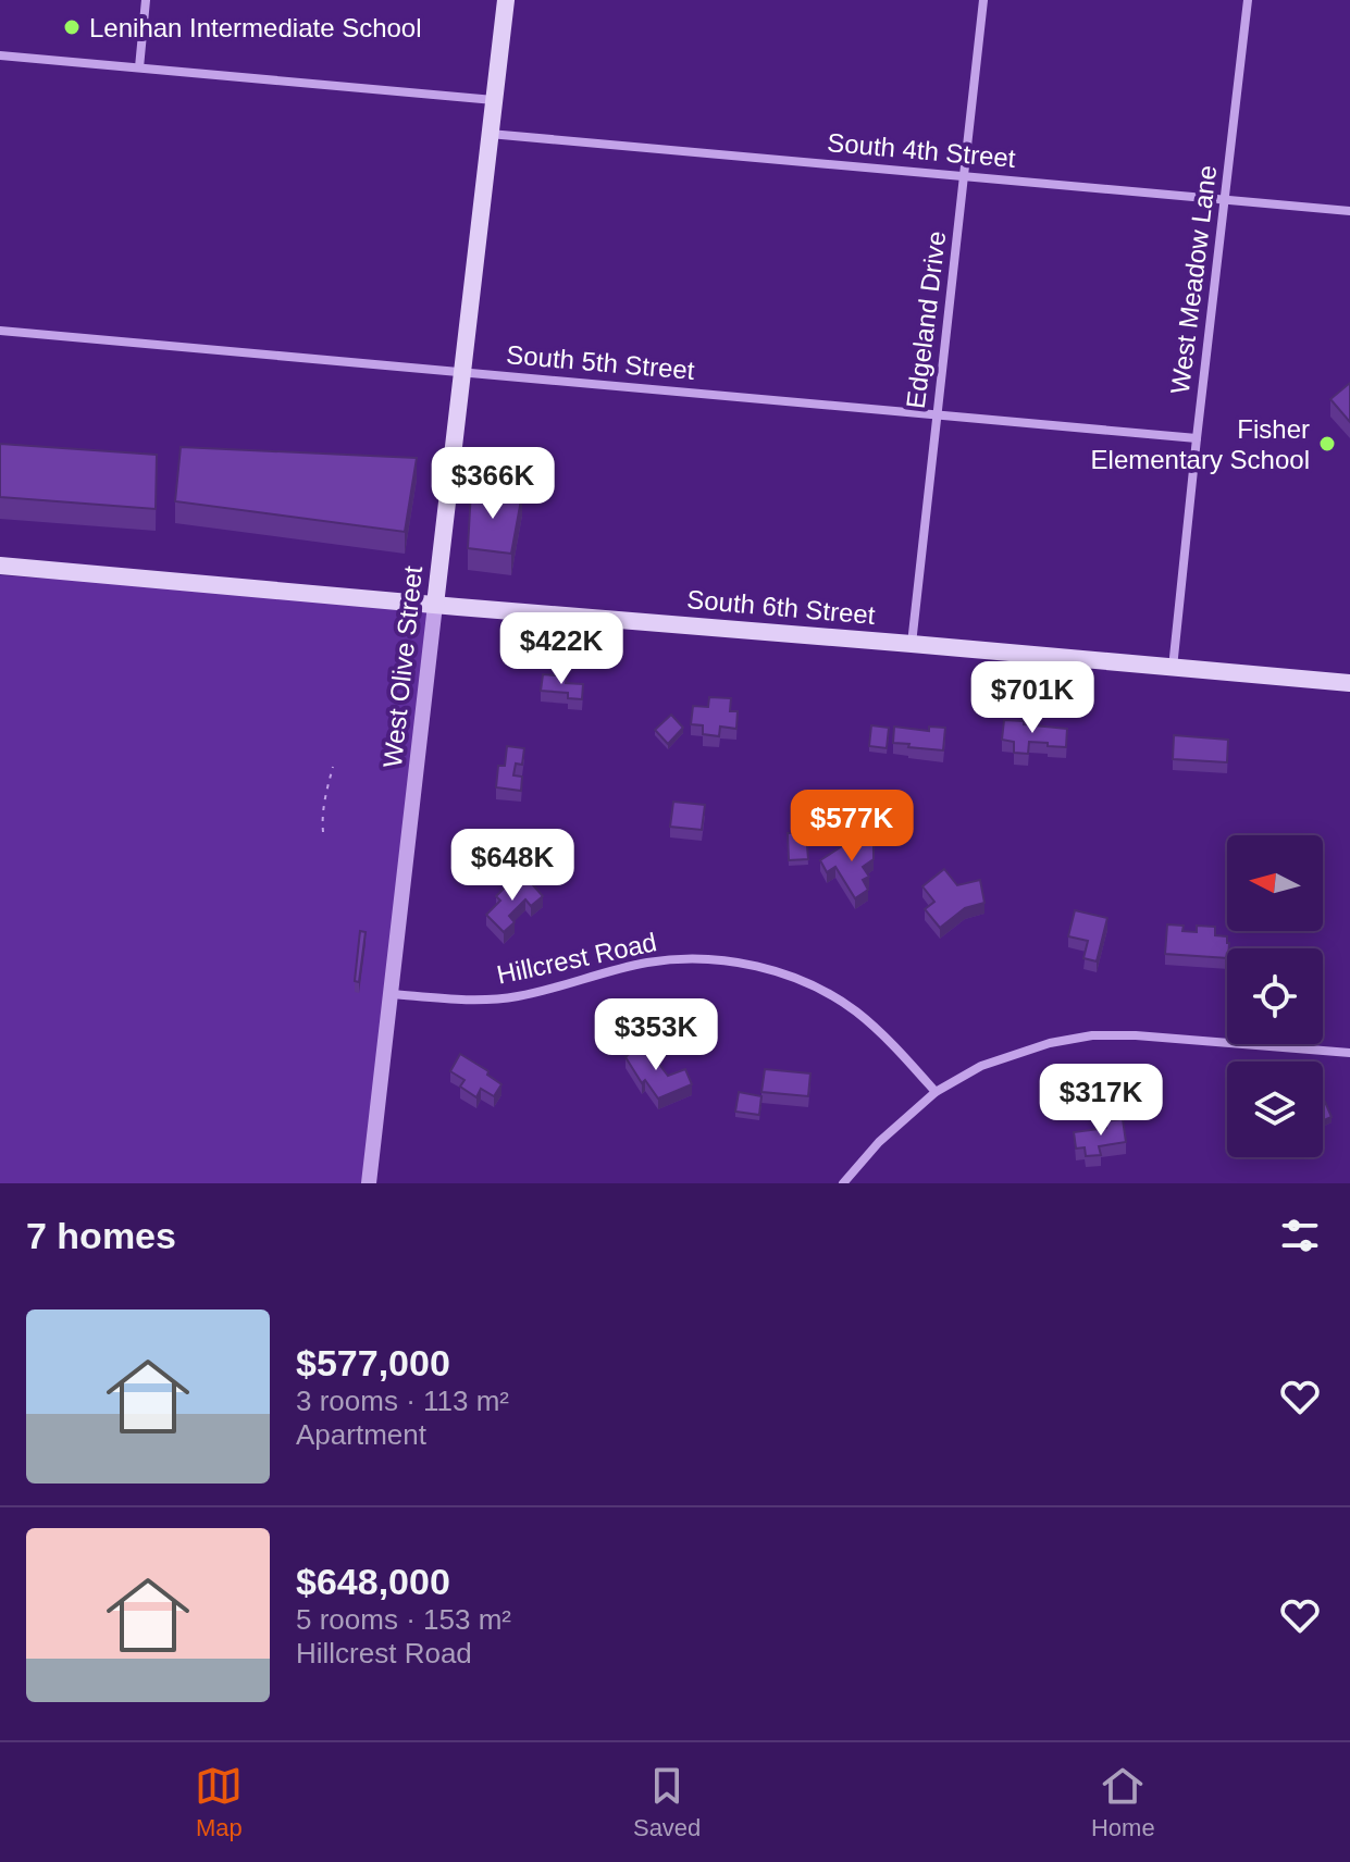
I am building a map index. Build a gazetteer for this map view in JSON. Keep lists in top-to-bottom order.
{
  "streets": {
    "main road": ["South 6th Street", "West Olive Street"],
    "street": [
      "South 4th Street",
      "West Meadow Lane",
      "Edgeland Drive",
      "South 5th Street",
      "Hillcrest Road"
    ]
  },
  "crossings": [
    ["South 4th Street", "West Meadow Lane"],
    ["South 4th Street", "Edgeland Drive"],
    ["South 4th Street", "West Olive Street"],
    ["West Meadow Lane", "South 5th Street"],
    ["West Meadow Lane", "South 6th Street"],
    ["Edgeland Drive", "South 5th Street"],
    ["Edgeland Drive", "South 6th Street"],
    ["South 5th Street", "West Olive Street"],
    ["South 6th Street", "West Olive Street"],
    ["West Olive Street", "Hillcrest Road"]
  ],
  "places": ["Lenihan Intermediate School", "Fisher Elementary School"],
  "north": "left",
  "page": {
    "price": [
      "$366K",
      "$422K",
      "$701K",
      "$577K",
      "$648K",
      "$353K",
      "$317K"
    ],
    "heading": "7 homes",
    "list": [
      {
        "name": "$577,000",
        "note": "3 rooms · 113 m² · Apartment"
      },
      {
        "name": "$648,000",
        "note": "5 rooms · 153 m² · Hillcrest Road"
      }
    ],
    "tabs": ["Map", "Saved", "Home"]
  }
}
